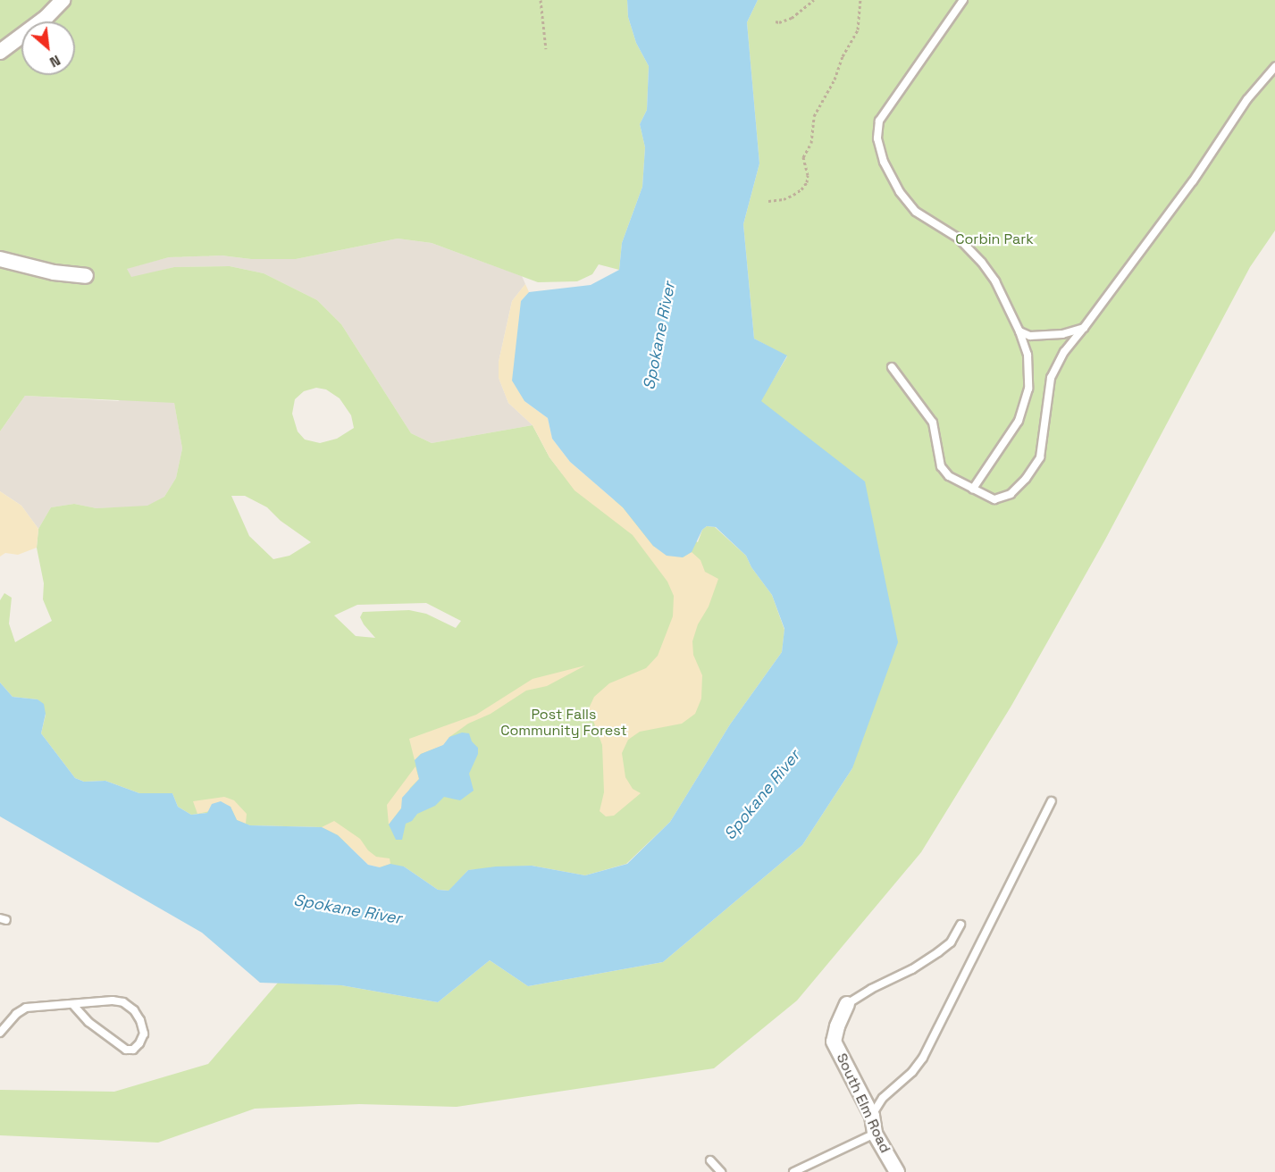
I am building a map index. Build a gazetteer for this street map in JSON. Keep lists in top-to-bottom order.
{
  "streets": {
    "street": ["South Elm Road"]
  },
  "water": ["Spokane River"],
  "parks": ["Corbin Park", "Post Falls Community Forest"],
  "north": "bottom right"
}
